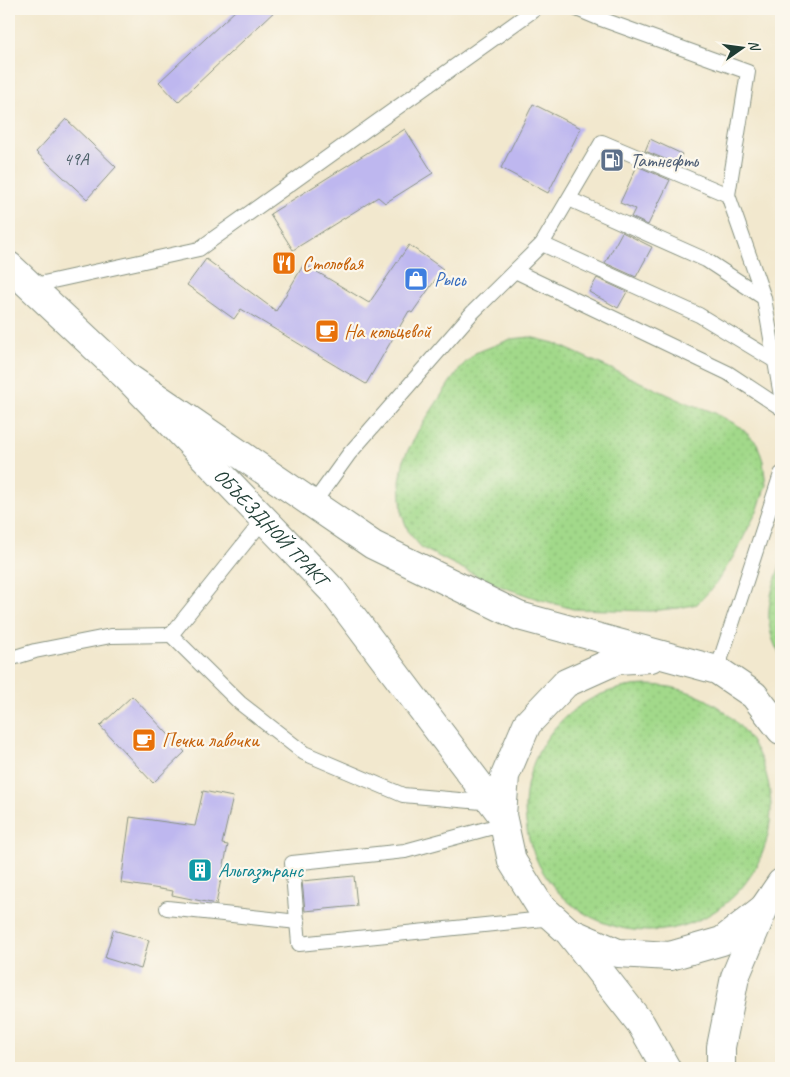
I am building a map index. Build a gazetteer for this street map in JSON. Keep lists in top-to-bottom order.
{
  "streets": {
    "highway": ["ОБЪЕЗДНОЙ ТРАКТ"]
  },
  "places": {
    "fuel station": ["Татнефть"],
    "restaurant": ["Столовая"],
    "shop": ["Рысь"],
    "cafe": ["На кольцевой", "Печки лавочки"],
    "building": ["Альгазтранс"]
  },
  "house_numbers": ["49А"],
  "north": "right"
}
